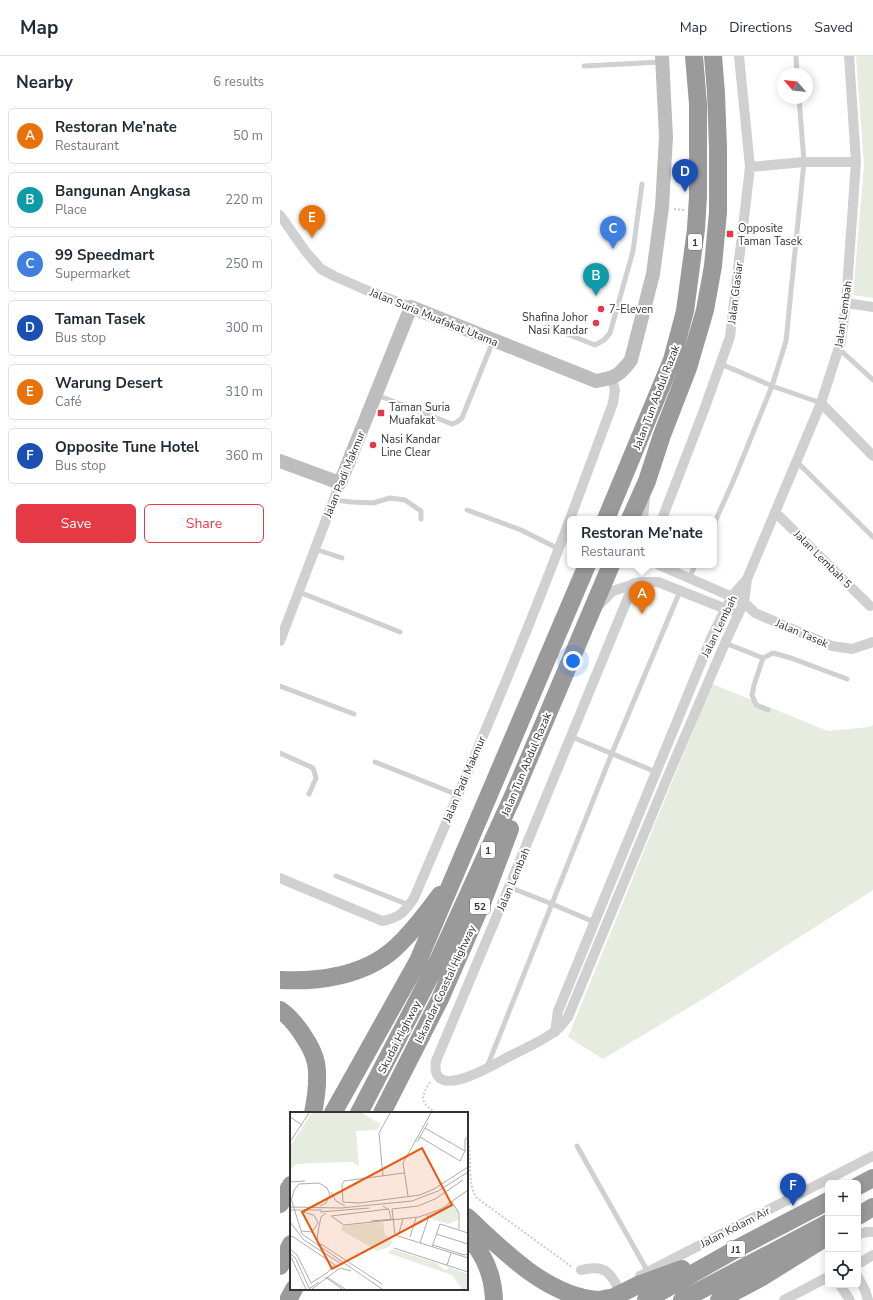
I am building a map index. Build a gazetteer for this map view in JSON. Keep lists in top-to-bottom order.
{
  "streets": {
    "highway": [
      "1",
      "Jalan Tun Abdul Razak",
      "52",
      "Iskandar Coastal Highway",
      "Skudai Highway",
      "J1"
    ],
    "street": [
      "Jalan Glasiar",
      "Jalan Lembah",
      "Jalan Suria Muafakat Utama",
      "Jalan Padi Makmur",
      "Jalan Lembah 5",
      "Jalan Tasek",
      "Jalan Kolam Air"
    ]
  },
  "crossings": [
    ["1", "Jalan Tun Abdul Razak"],
    ["Jalan Lembah", "Jalan Lembah 5"],
    ["Jalan Lembah", "Jalan Tasek"],
    ["Jalan Suria Muafakat Utama", "Jalan Padi Makmur"],
    ["Jalan Tun Abdul Razak", "Jalan Tasek"],
    ["Jalan Tun Abdul Razak", "Iskandar Coastal Highway"],
    ["Jalan Tun Abdul Razak", "Skudai Highway"]
  ],
  "places": {
    "transit": ["Opposite Taman Tasek", "Taman Suria Muafakat"],
    "other": ["7-Eleven", "Shafina Johor Nasi Kandar", "Nasi Kandar Line Clear"]
  },
  "north": "top left",
  "page": {
    "header": "Map",
    "nav": ["Map", "Directions", "Saved"],
    "heading": ["Nearby", "6 results"],
    "list": [
      {
        "mark": "A",
        "name": "Restoran Me’nate",
        "note": "Restaurant",
        "value": "50 m"
      },
      {
        "mark": "B",
        "name": "Bangunan Angkasa",
        "note": "Place",
        "value": "220 m"
      },
      {
        "mark": "C",
        "name": "99 Speedmart",
        "note": "Supermarket",
        "value": "250 m"
      },
      {
        "mark": "D",
        "name": "Taman Tasek",
        "note": "Bus stop",
        "value": "300 m"
      },
      {
        "mark": "E",
        "name": "Warung Desert",
        "note": "Café",
        "value": "310 m"
      },
      {
        "mark": "F",
        "name": "Opposite Tune Hotel",
        "note": "Bus stop",
        "value": "360 m"
      }
    ],
    "pins": [
      "D",
      "E",
      "C",
      "B",
      "A",
      "F"
    ],
    "buttons": ["Save", "Share"],
    "popup": ["Restoran Me’nate", "Restaurant"],
    "map_buttons": ["+", "−"]
  }
}
